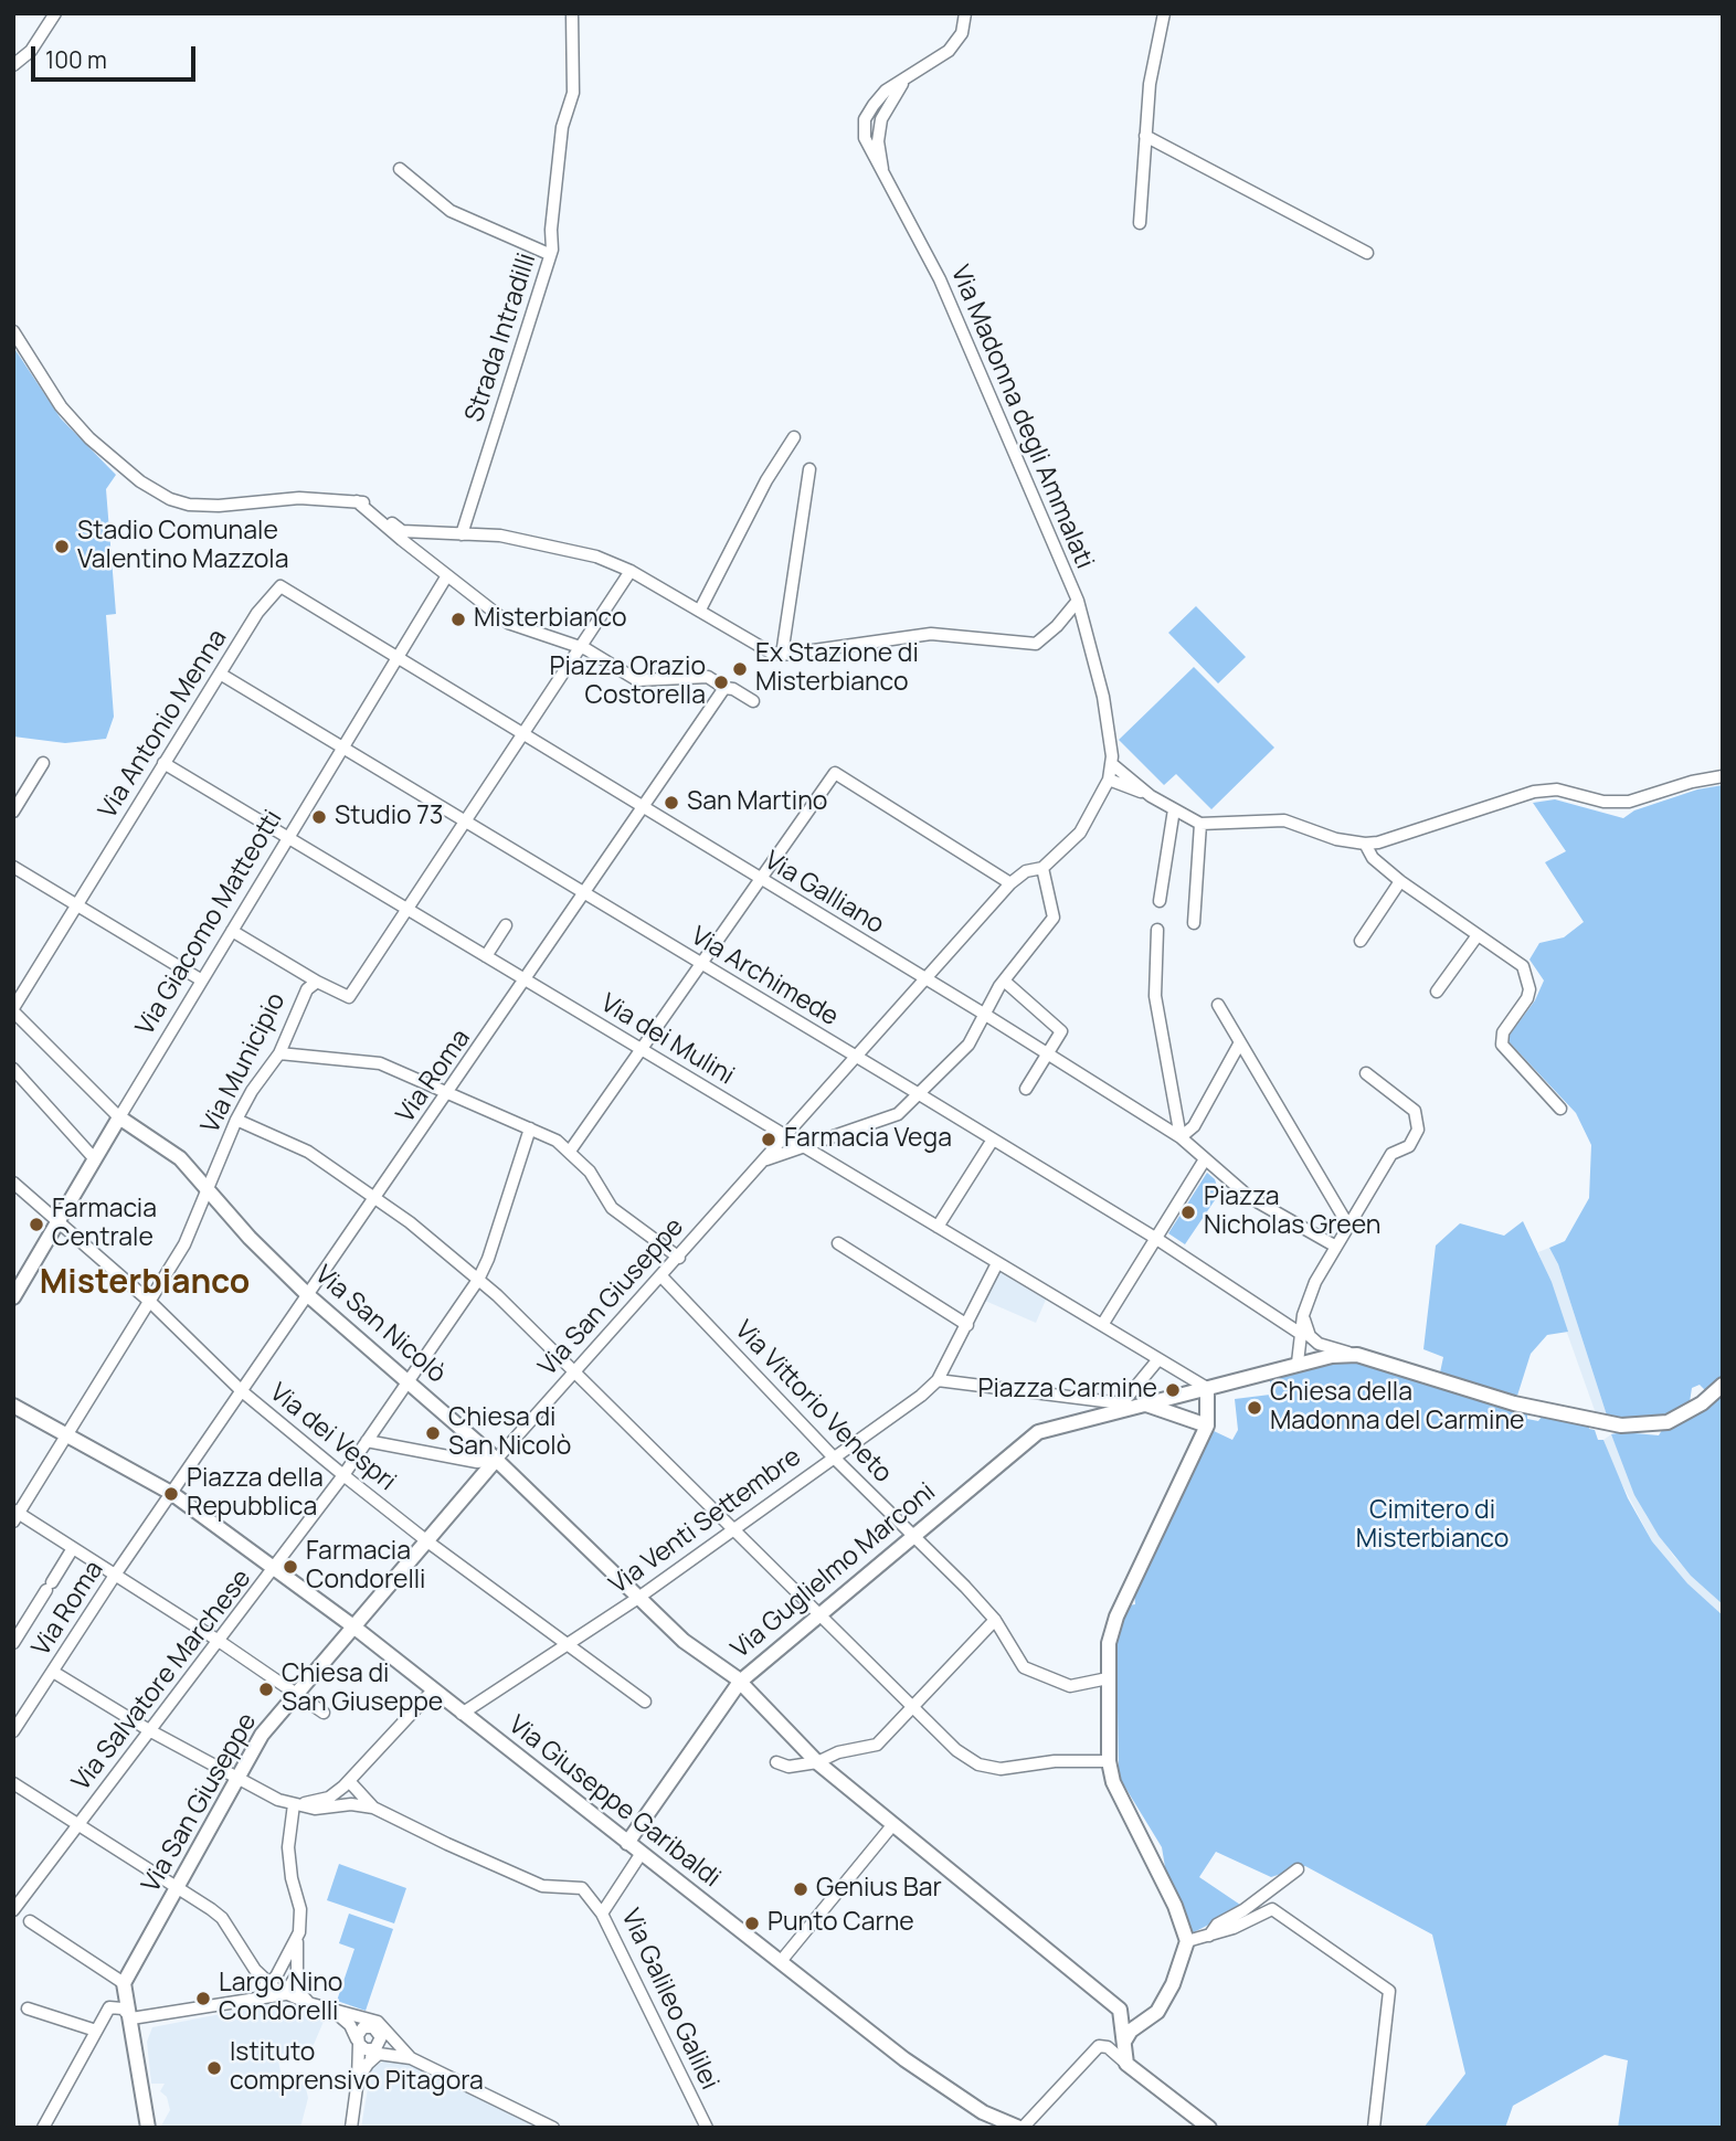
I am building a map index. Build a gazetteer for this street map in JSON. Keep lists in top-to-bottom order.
{
  "streets": {
    "main road": [
      "Via Giacomo Matteotti",
      "Via San Giuseppe",
      "Via San Nicolò",
      "Via Guglielmo Marconi",
      "Via Giuseppe Garibaldi"
    ],
    "street": [
      "Strada Intradilli",
      "Via Madonna degli Ammalati",
      "Via Antonio Menna",
      "Via Galliano",
      "Via Archimede",
      "Via dei Mulini",
      "Via Municipio",
      "Via Roma",
      "Via Vittorio Veneto",
      "Via dei Vespri",
      "Via Venti Settembre",
      "Via Salvatore Marchese",
      "Via Galileo Galilei"
    ]
  },
  "crossings": [
    ["Via Madonna degli Ammalati", "Via San Giuseppe"],
    ["Via Antonio Menna", "Via Galliano"],
    ["Via Antonio Menna", "Via Archimede"],
    ["Via Antonio Menna", "Via dei Mulini"],
    ["Via Antonio Menna", "Via San Nicolò"],
    ["Via Galliano", "Via Giacomo Matteotti"],
    ["Via Galliano", "Via Municipio"],
    ["Via Galliano", "Via Roma"],
    ["Via Galliano", "Via San Giuseppe"],
    ["Via Giacomo Matteotti", "Via Archimede"],
    ["Via Giacomo Matteotti", "Via dei Mulini"],
    ["Via Giacomo Matteotti", "Via San Nicolò"],
    ["Via Giacomo Matteotti", "Via dei Vespri"],
    ["Via Archimede", "Via Municipio"],
    ["Via Archimede", "Via Roma"],
    ["Via Archimede", "Via San Giuseppe"],
    ["Via Archimede", "Via Guglielmo Marconi"],
    ["Via dei Mulini", "Via Municipio"],
    ["Via dei Mulini", "Via Roma"],
    ["Via dei Mulini", "Via San Giuseppe"],
    ["Via dei Mulini", "Via Venti Settembre"],
    ["Via dei Mulini", "Via Guglielmo Marconi"],
    ["Via Municipio", "Via San Nicolò"],
    ["Via Municipio", "Via dei Vespri"],
    ["Via Roma", "Via San Nicolò"],
    ["Via Roma", "Via dei Vespri"],
    ["Via Roma", "Via Giuseppe Garibaldi"],
    ["Via San Giuseppe", "Via San Nicolò"],
    ["Via San Giuseppe", "Via Vittorio Veneto"],
    ["Via San Giuseppe", "Via dei Vespri"],
    ["Via San Giuseppe", "Via Giuseppe Garibaldi"],
    ["Via San Nicolò", "Via Venti Settembre"],
    ["Via San Nicolò", "Via Guglielmo Marconi"],
    ["Via San Nicolò", "Via Salvatore Marchese"],
    ["Via Vittorio Veneto", "Via Venti Settembre"],
    ["Via Vittorio Veneto", "Via Guglielmo Marconi"],
    ["Via dei Vespri", "Via Venti Settembre"],
    ["Via dei Vespri", "Via Salvatore Marchese"],
    ["Via Venti Settembre", "Via Giuseppe Garibaldi"],
    ["Via Guglielmo Marconi", "Via Giuseppe Garibaldi"],
    ["Via Salvatore Marchese", "Via Giuseppe Garibaldi"],
    ["Via Giuseppe Garibaldi", "Via Galileo Galilei"]
  ],
  "districts": ["Misterbianco"],
  "parks": ["Cimitero di Misterbianco"],
  "places": [
    "Stadio Comunale Valentino Mazzola",
    "Misterbianco",
    "Ex Stazione di Misterbianco",
    "Piazza Orazio Costorella",
    "San Martino",
    "Studio 73",
    "Farmacia Vega",
    "Piazza Nicholas Green",
    "Farmacia Centrale",
    "Piazza Carmine",
    "Chiesa della Madonna del Carmine",
    "Chiesa di San Nicolò",
    "Piazza della Repubblica",
    "Farmacia Condorelli",
    "Chiesa di San Giuseppe",
    "Genius Bar",
    "Punto Carne",
    "Largo Nino Condorelli",
    "Istituto comprensivo Pitagora"
  ],
  "scale_bar": "100 m"
}
